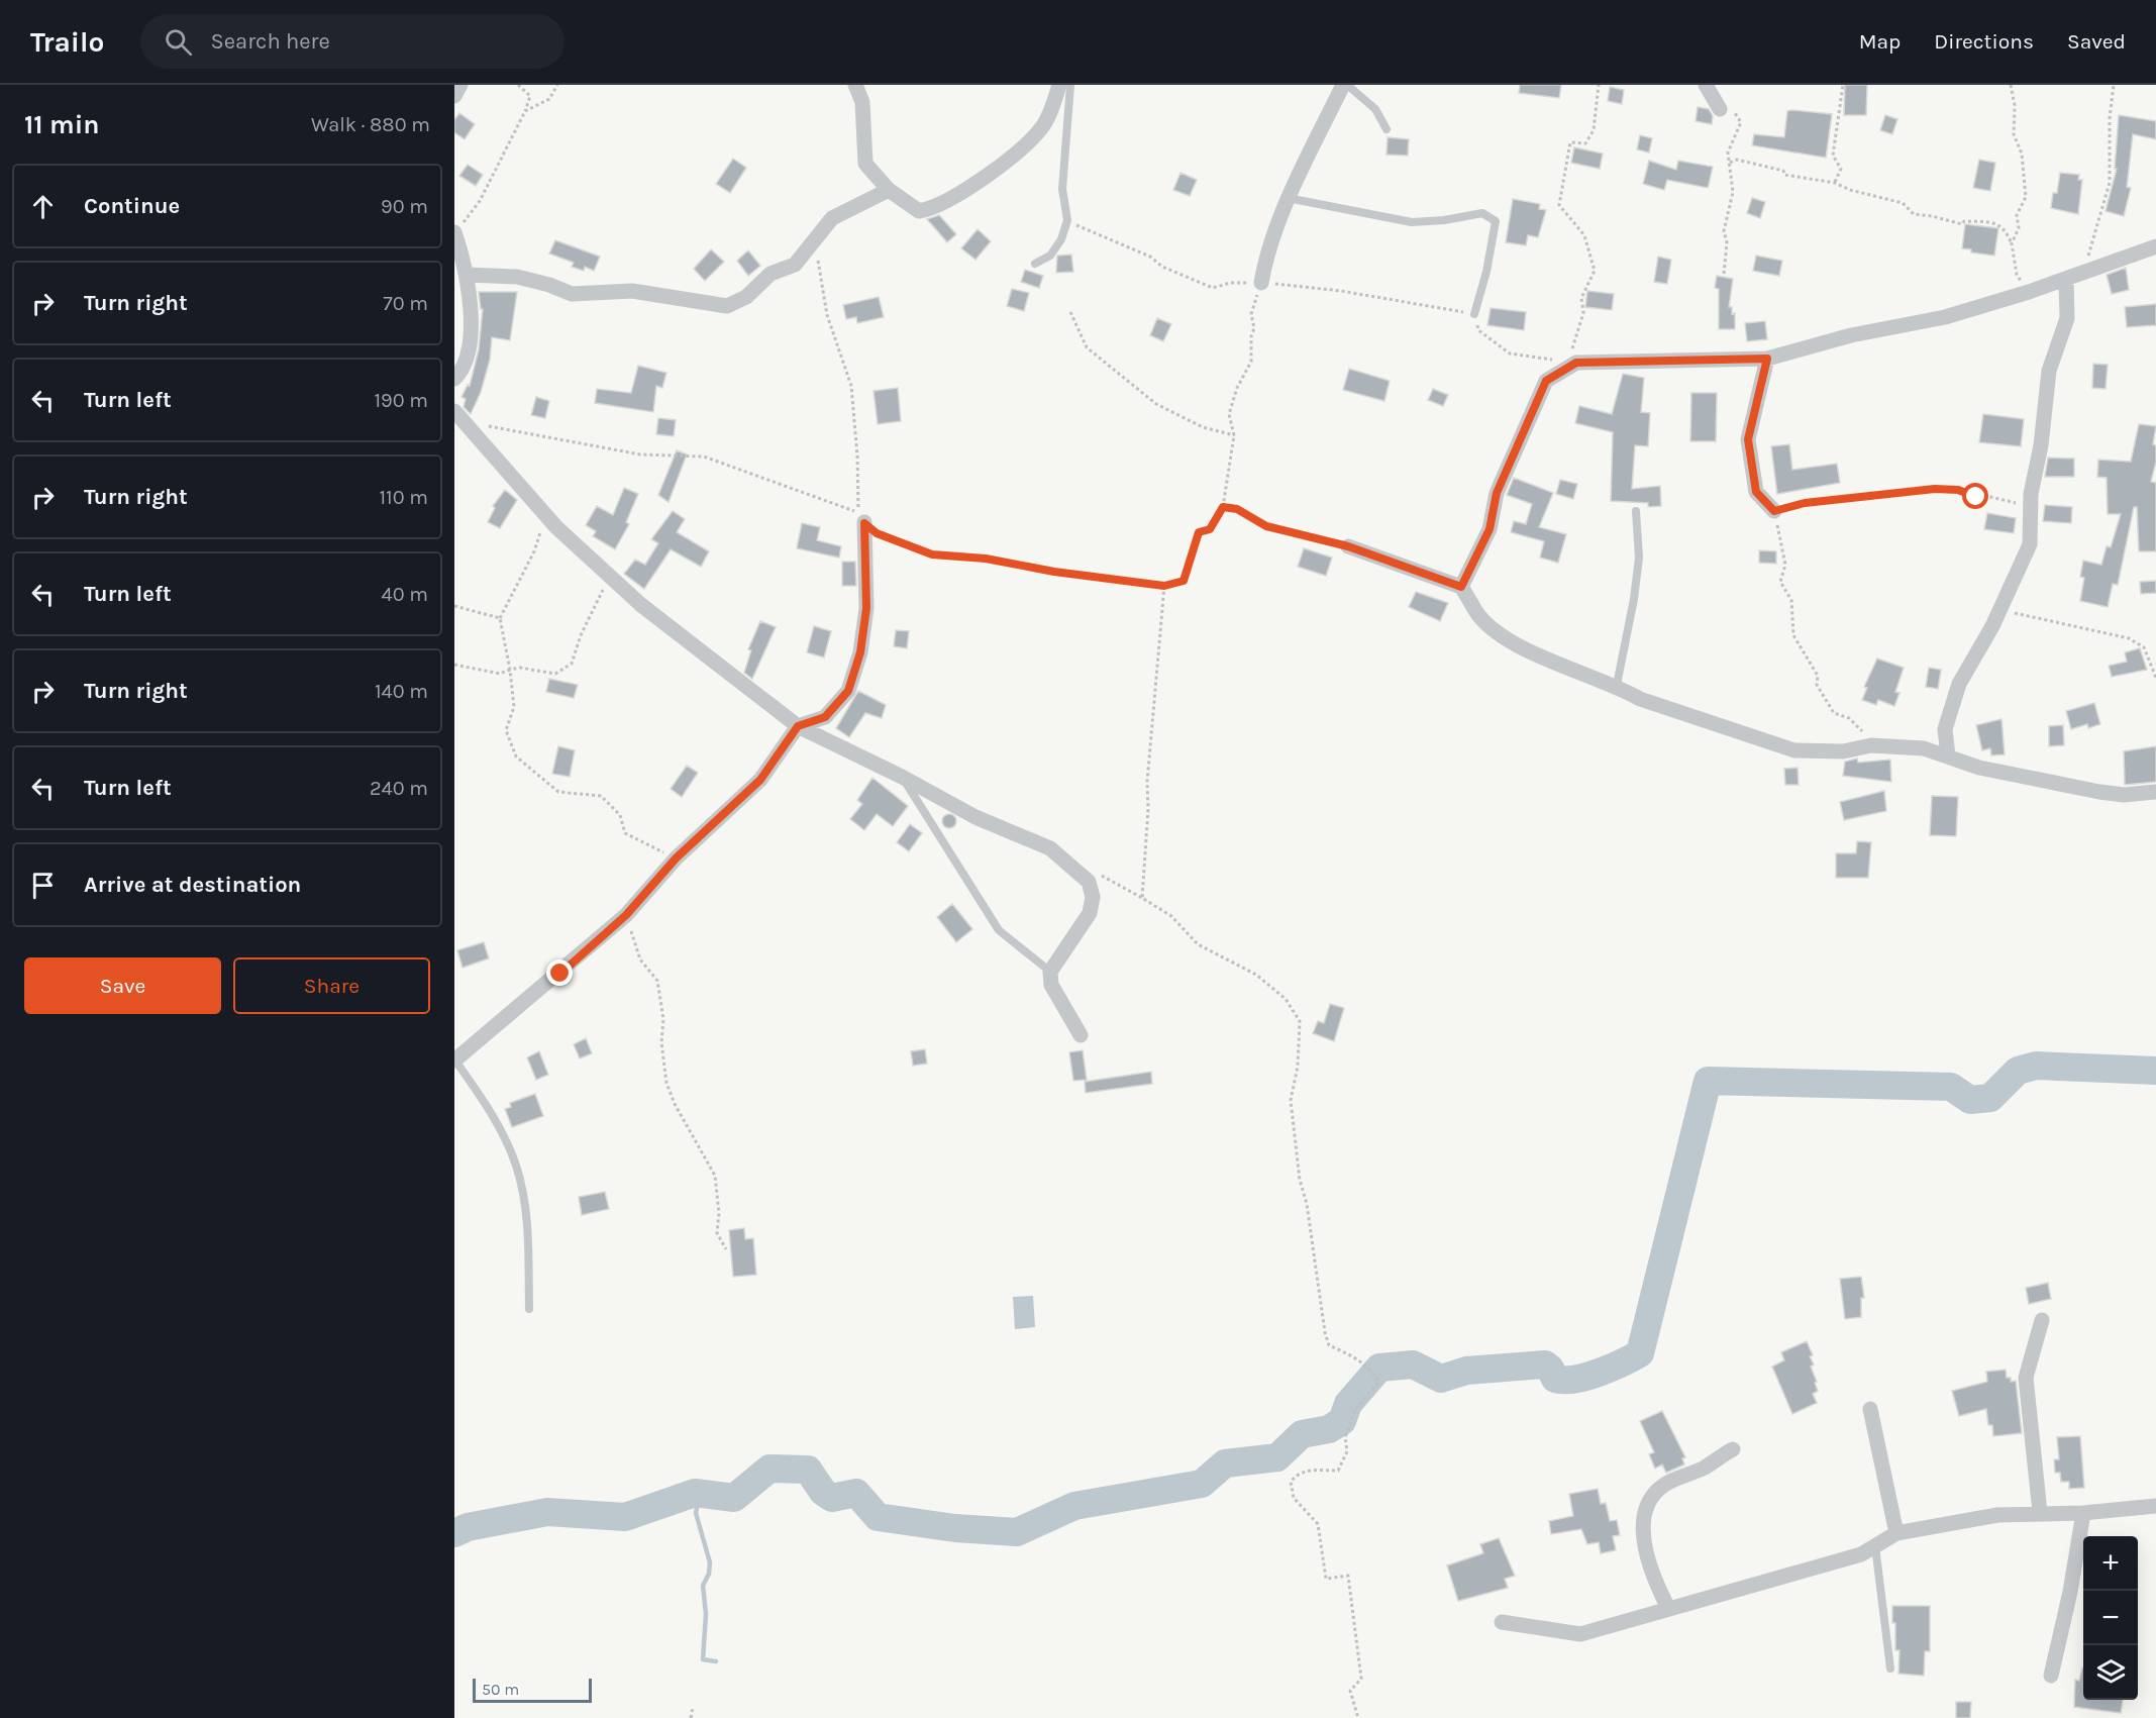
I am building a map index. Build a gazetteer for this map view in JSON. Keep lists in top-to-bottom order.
{
  "scale_bar": "50 m",
  "page": {
    "header": "Trailo",
    "search": "Search here",
    "nav": ["Map", "Directions", "Saved"],
    "heading": ["11 min", "Walk · 880 m"],
    "list": [
      ["Continue", "90 m"],
      ["Turn right", "70 m"],
      ["Turn left", "190 m"],
      ["Turn right", "110 m"],
      ["Turn left", "40 m"],
      ["Turn right", "140 m"],
      ["Turn left", "240 m"],
      "Arrive at destination"
    ],
    "buttons": ["Save", "Share"],
    "map_buttons": ["+", "−"],
    "scale": "50 m"
  }
}
